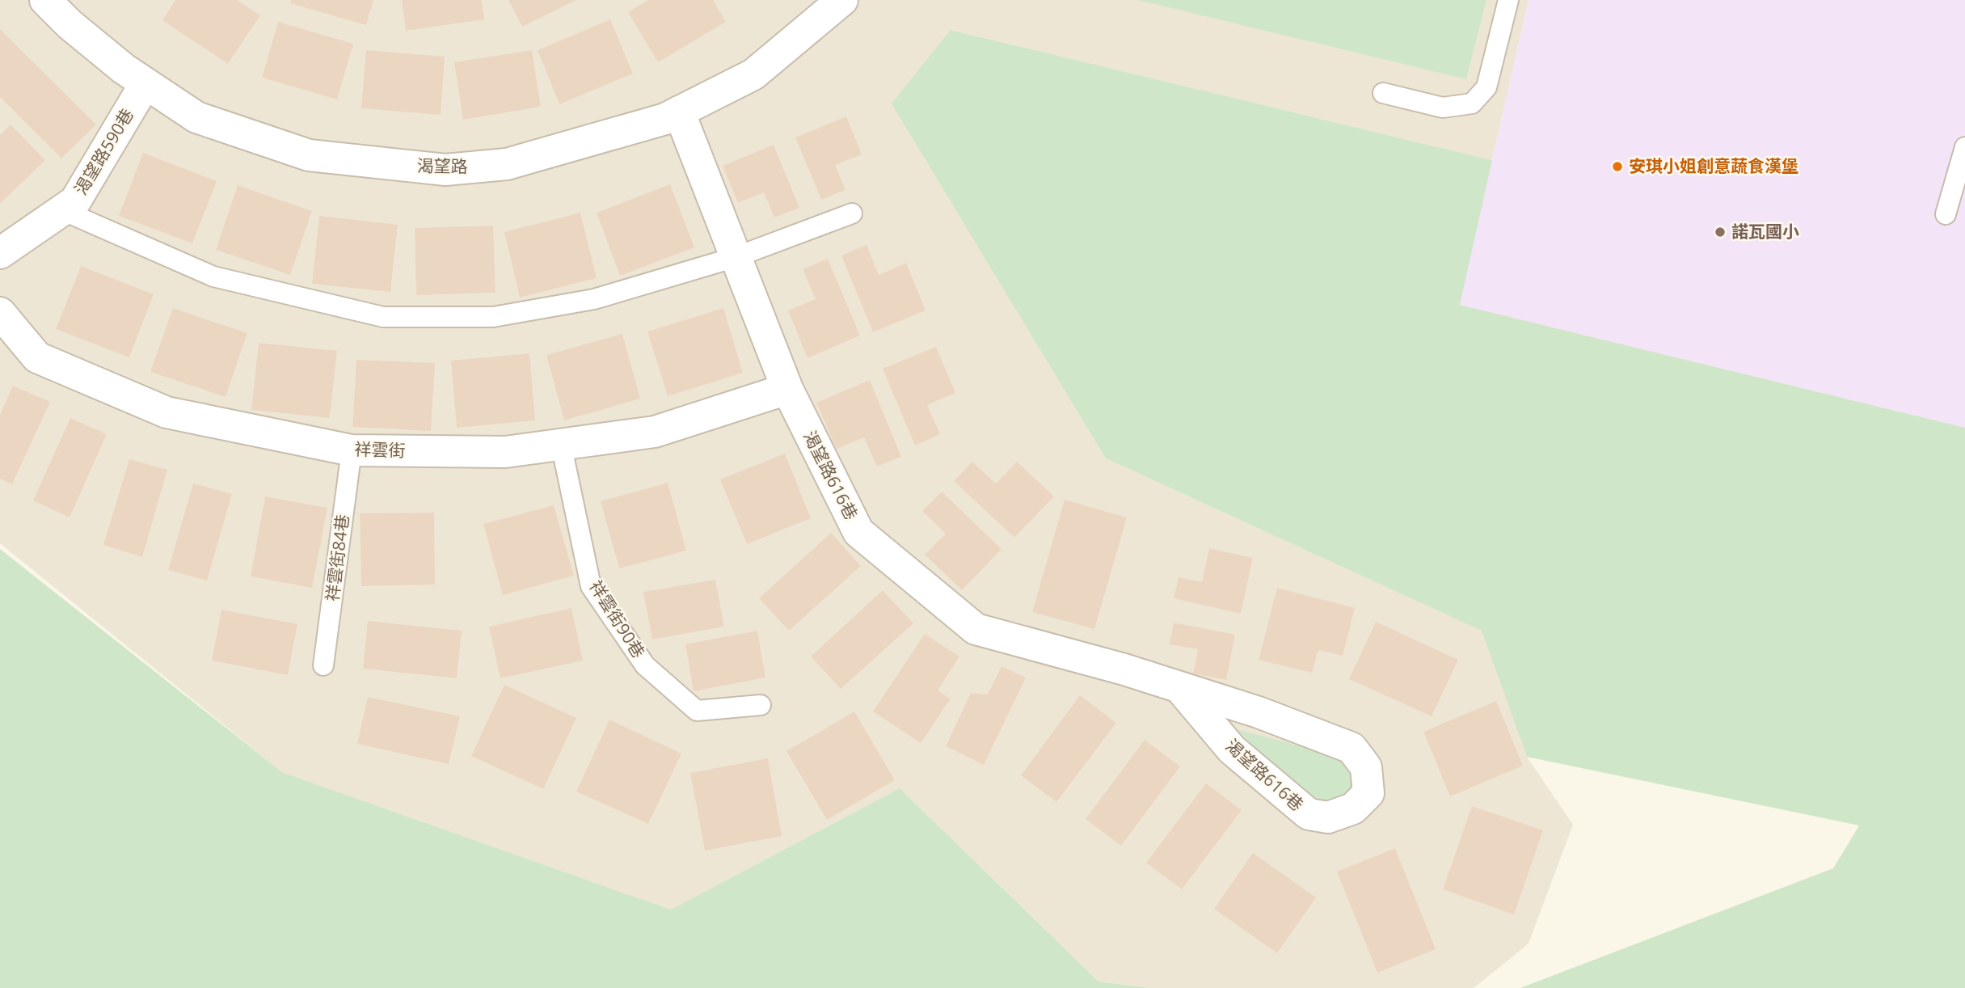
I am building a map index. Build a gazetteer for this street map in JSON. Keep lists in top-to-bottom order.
{
  "streets": {
    "street": [
      "渴望路590巷",
      "渴望路",
      "祥雲街",
      "渴望路616巷"
    ],
    "lane": ["祥雲街84巷", "祥雲街90巷"]
  },
  "crossings": [
    ["渴望路590巷", "渴望路"],
    ["渴望路", "渴望路616巷"],
    ["祥雲街", "渴望路616巷"],
    ["祥雲街", "祥雲街84巷"],
    ["祥雲街", "祥雲街90巷"]
  ],
  "places": ["安琪小姐創意蔬食漢堡", "諾瓦國小"]
}
